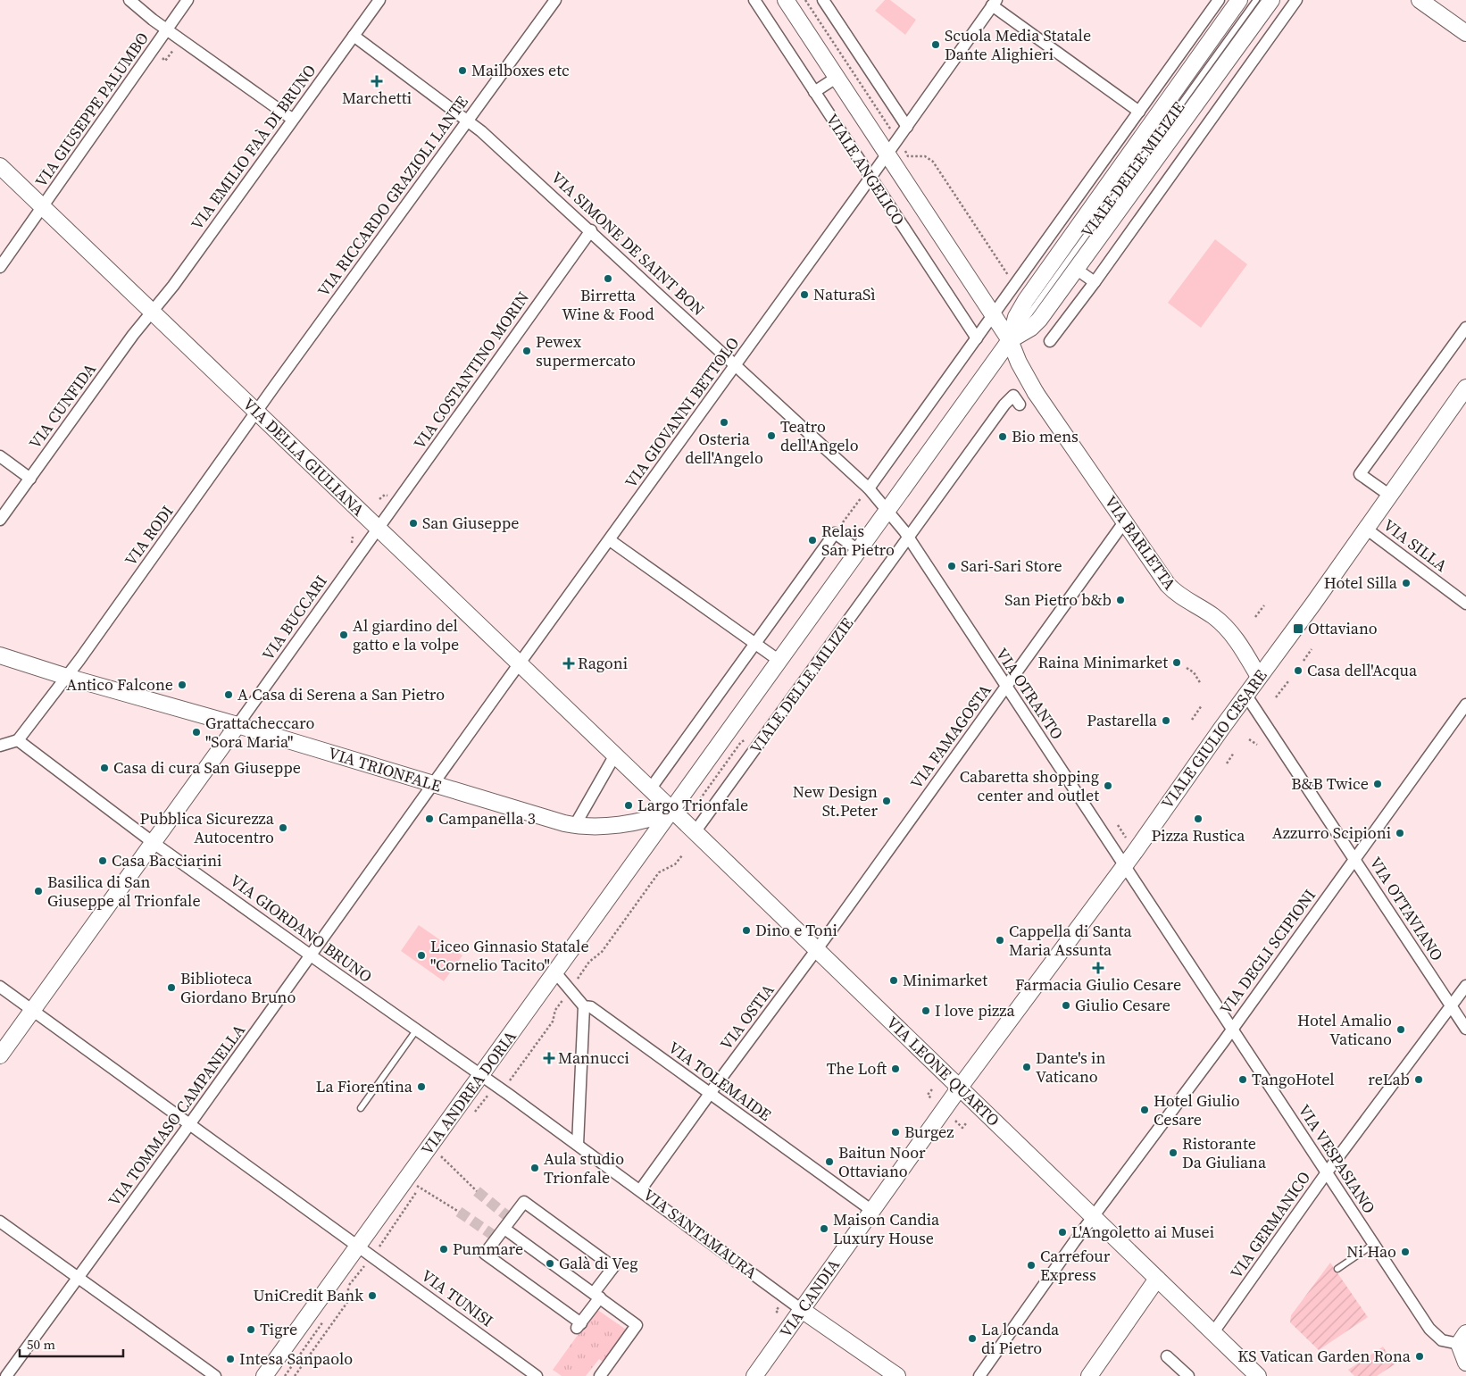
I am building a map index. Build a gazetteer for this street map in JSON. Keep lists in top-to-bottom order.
{
  "streets": {
    "street": [
      "VIA GIUSEPPE PALUMBO",
      "VIA EMILIO FAÀ DI BRUNO",
      "VIALE ANGELICO",
      "VIALE DELLE MILIZIE",
      "VIA RICCARDO GRAZIOLI LANTE",
      "VIA SIMONE DE SAINT BON",
      "VIA COSTANTINO MORIN",
      "VIA CUNFIDA",
      "VIA GIOVANNI BETTOLO",
      "VIA DELLA GIULIANA",
      "VIA RODI",
      "VIA BARLETTA",
      "VIA SILLA",
      "VIA BUCCARI",
      "VIA OTRANTO",
      "VIA FAMAGOSTA",
      "VIALE GIULIO CESARE",
      "VIA TRIONFALE",
      "VIA OTTAVIANO",
      "VIA GIORDANO BRUNO",
      "VIA DEGLI SCIPIONI",
      "VIA OSTIA",
      "VIA LEONE QUARTO",
      "VIA TOLEMAIDE",
      "VIA ANDREA DORIA",
      "VIA TOMMASO CAMPANELLA",
      "VIA VESPASIANO",
      "VIA GERMANICO",
      "VIA SANTAMAURA",
      "VIA TUNISI",
      "VIA CANDIA"
    ]
  },
  "crossings": [
    ["VIA GIUSEPPE PALUMBO", "VIA DELLA GIULIANA"],
    ["VIA EMILIO FAÀ DI BRUNO", "VIA SIMONE DE SAINT BON"],
    ["VIA EMILIO FAÀ DI BRUNO", "VIA CUNFIDA"],
    ["VIA EMILIO FAÀ DI BRUNO", "VIA DELLA GIULIANA"],
    ["VIALE ANGELICO", "VIALE DELLE MILIZIE"],
    ["VIALE ANGELICO", "VIA GIOVANNI BETTOLO"],
    ["VIALE ANGELICO", "VIA BARLETTA"],
    ["VIALE DELLE MILIZIE", "VIA SIMONE DE SAINT BON"],
    ["VIALE DELLE MILIZIE", "VIA BARLETTA"],
    ["VIALE DELLE MILIZIE", "VIA OTRANTO"],
    ["VIALE DELLE MILIZIE", "VIA LEONE QUARTO"],
    ["VIALE DELLE MILIZIE", "VIA ANDREA DORIA"],
    ["VIA RICCARDO GRAZIOLI LANTE", "VIA SIMONE DE SAINT BON"],
    ["VIA RICCARDO GRAZIOLI LANTE", "VIA DELLA GIULIANA"],
    ["VIA RICCARDO GRAZIOLI LANTE", "VIA RODI"],
    ["VIA SIMONE DE SAINT BON", "VIA COSTANTINO MORIN"],
    ["VIA SIMONE DE SAINT BON", "VIA GIOVANNI BETTOLO"],
    ["VIA COSTANTINO MORIN", "VIA DELLA GIULIANA"],
    ["VIA COSTANTINO MORIN", "VIA BUCCARI"],
    ["VIA CUNFIDA", "VIA DELLA GIULIANA"],
    ["VIA GIOVANNI BETTOLO", "VIA DELLA GIULIANA"],
    ["VIA GIOVANNI BETTOLO", "VIA TRIONFALE"],
    ["VIA GIOVANNI BETTOLO", "VIA TOMMASO CAMPANELLA"],
    ["VIA DELLA GIULIANA", "VIA RODI"],
    ["VIA DELLA GIULIANA", "VIA BUCCARI"],
    ["VIA RODI", "VIA TRIONFALE"],
    ["VIA RODI", "VIA GIORDANO BRUNO"],
    ["VIA BARLETTA", "VIA FAMAGOSTA"],
    ["VIA BARLETTA", "VIALE GIULIO CESARE"],
    ["VIA SILLA", "VIALE GIULIO CESARE"],
    ["VIA BUCCARI", "VIA TRIONFALE"],
    ["VIA OTRANTO", "VIA FAMAGOSTA"],
    ["VIA OTRANTO", "VIALE GIULIO CESARE"],
    ["VIA OTRANTO", "VIA VESPASIANO"],
    ["VIA FAMAGOSTA", "VIA OSTIA"],
    ["VIA FAMAGOSTA", "VIA LEONE QUARTO"],
    ["VIALE GIULIO CESARE", "VIA OTTAVIANO"],
    ["VIALE GIULIO CESARE", "VIA LEONE QUARTO"],
    ["VIALE GIULIO CESARE", "VIA VESPASIANO"],
    ["VIALE GIULIO CESARE", "VIA CANDIA"],
    ["VIA TRIONFALE", "VIA TOMMASO CAMPANELLA"],
    ["VIA OTTAVIANO", "VIA DEGLI SCIPIONI"],
    ["VIA OTTAVIANO", "VIA GERMANICO"],
    ["VIA GIORDANO BRUNO", "VIA ANDREA DORIA"],
    ["VIA GIORDANO BRUNO", "VIA TOMMASO CAMPANELLA"],
    ["VIA GIORDANO BRUNO", "VIA SANTAMAURA"],
    ["VIA DEGLI SCIPIONI", "VIA LEONE QUARTO"],
    ["VIA DEGLI SCIPIONI", "VIA VESPASIANO"],
    ["VIA OSTIA", "VIA LEONE QUARTO"],
    ["VIA OSTIA", "VIA TOLEMAIDE"],
    ["VIA OSTIA", "VIA SANTAMAURA"],
    ["VIA LEONE QUARTO", "VIA ANDREA DORIA"],
    ["VIA LEONE QUARTO", "VIA GERMANICO"],
    ["VIA LEONE QUARTO", "VIA CANDIA"],
    ["VIA TOLEMAIDE", "VIA ANDREA DORIA"],
    ["VIA TOLEMAIDE", "VIA CANDIA"],
    ["VIA ANDREA DORIA", "VIA SANTAMAURA"],
    ["VIA ANDREA DORIA", "VIA TUNISI"],
    ["VIA TOMMASO CAMPANELLA", "VIA TUNISI"],
    ["VIA VESPASIANO", "VIA GERMANICO"],
    ["VIA SANTAMAURA", "VIA CANDIA"]
  ],
  "places": {
    "other": [
      "Scuola Media Statale Dante Alighieri",
      "Mailboxes etc",
      "Birretta Wine & Food",
      "NaturaSì",
      "Pewex supermercato",
      "Osteria dell'Angelo",
      "Teatro dell'Angelo",
      "Bio mens",
      "San Giuseppe",
      "Relais San Pietro",
      "Sari-Sari Store",
      "Hotel Silla",
      "San Pietro b&b",
      "Al giardino del gatto e la volpe",
      "Raina Minimarket",
      "Casa dell'Acqua",
      "Antico Falcone",
      "A Casa di Serena a San Pietro",
      "Pastarella",
      "Grattacheccaro \"Sora Maria\"",
      "Casa di cura San Giuseppe",
      "B&B Twice",
      "Cabaretta shopping center and outlet",
      "New Design St.Peter",
      "Largo Trionfale",
      "Campanella 3",
      "Pizza Rustica",
      "Pubblica Sicurezza Autocentro",
      "Azzurro Scipioni",
      "Casa Bacciarini",
      "Basilica di San Giuseppe al Trionfale",
      "Dino e Toni",
      "Cappella di Santa Maria Assunta",
      "Liceo Ginnasio Statale \"Cornelio Tacito\"",
      "Minimarket",
      "Biblioteca Giordano Bruno",
      "Giulio Cesare",
      "I love pizza",
      "Hotel Amalio Vaticano",
      "Dante's in Vaticano",
      "The Loft",
      "TangoHotel",
      "reLab",
      "La Fiorentina",
      "Hotel Giulio Cesare",
      "Burgez",
      "Ristorante Da Giuliana",
      "Baitun Noor Ottaviano",
      "Aula studio Trionfale",
      "Maison Candia Luxury House",
      "L'Angoletto ai Musei",
      "Pummare",
      "Ni Hao",
      "Galà di Veg",
      "Carrefour Express",
      "UniCredit Bank",
      "Tigre",
      "La locanda di Pietro",
      "KS Vatican Garden Rona",
      "Intesa Sanpaolo"
    ],
    "health": [
      "Marchetti",
      "Ragoni",
      "Farmacia Giulio Cesare",
      "Mannucci"
    ],
    "transit": ["Ottaviano"]
  },
  "scale_bar": "50 m"
}
